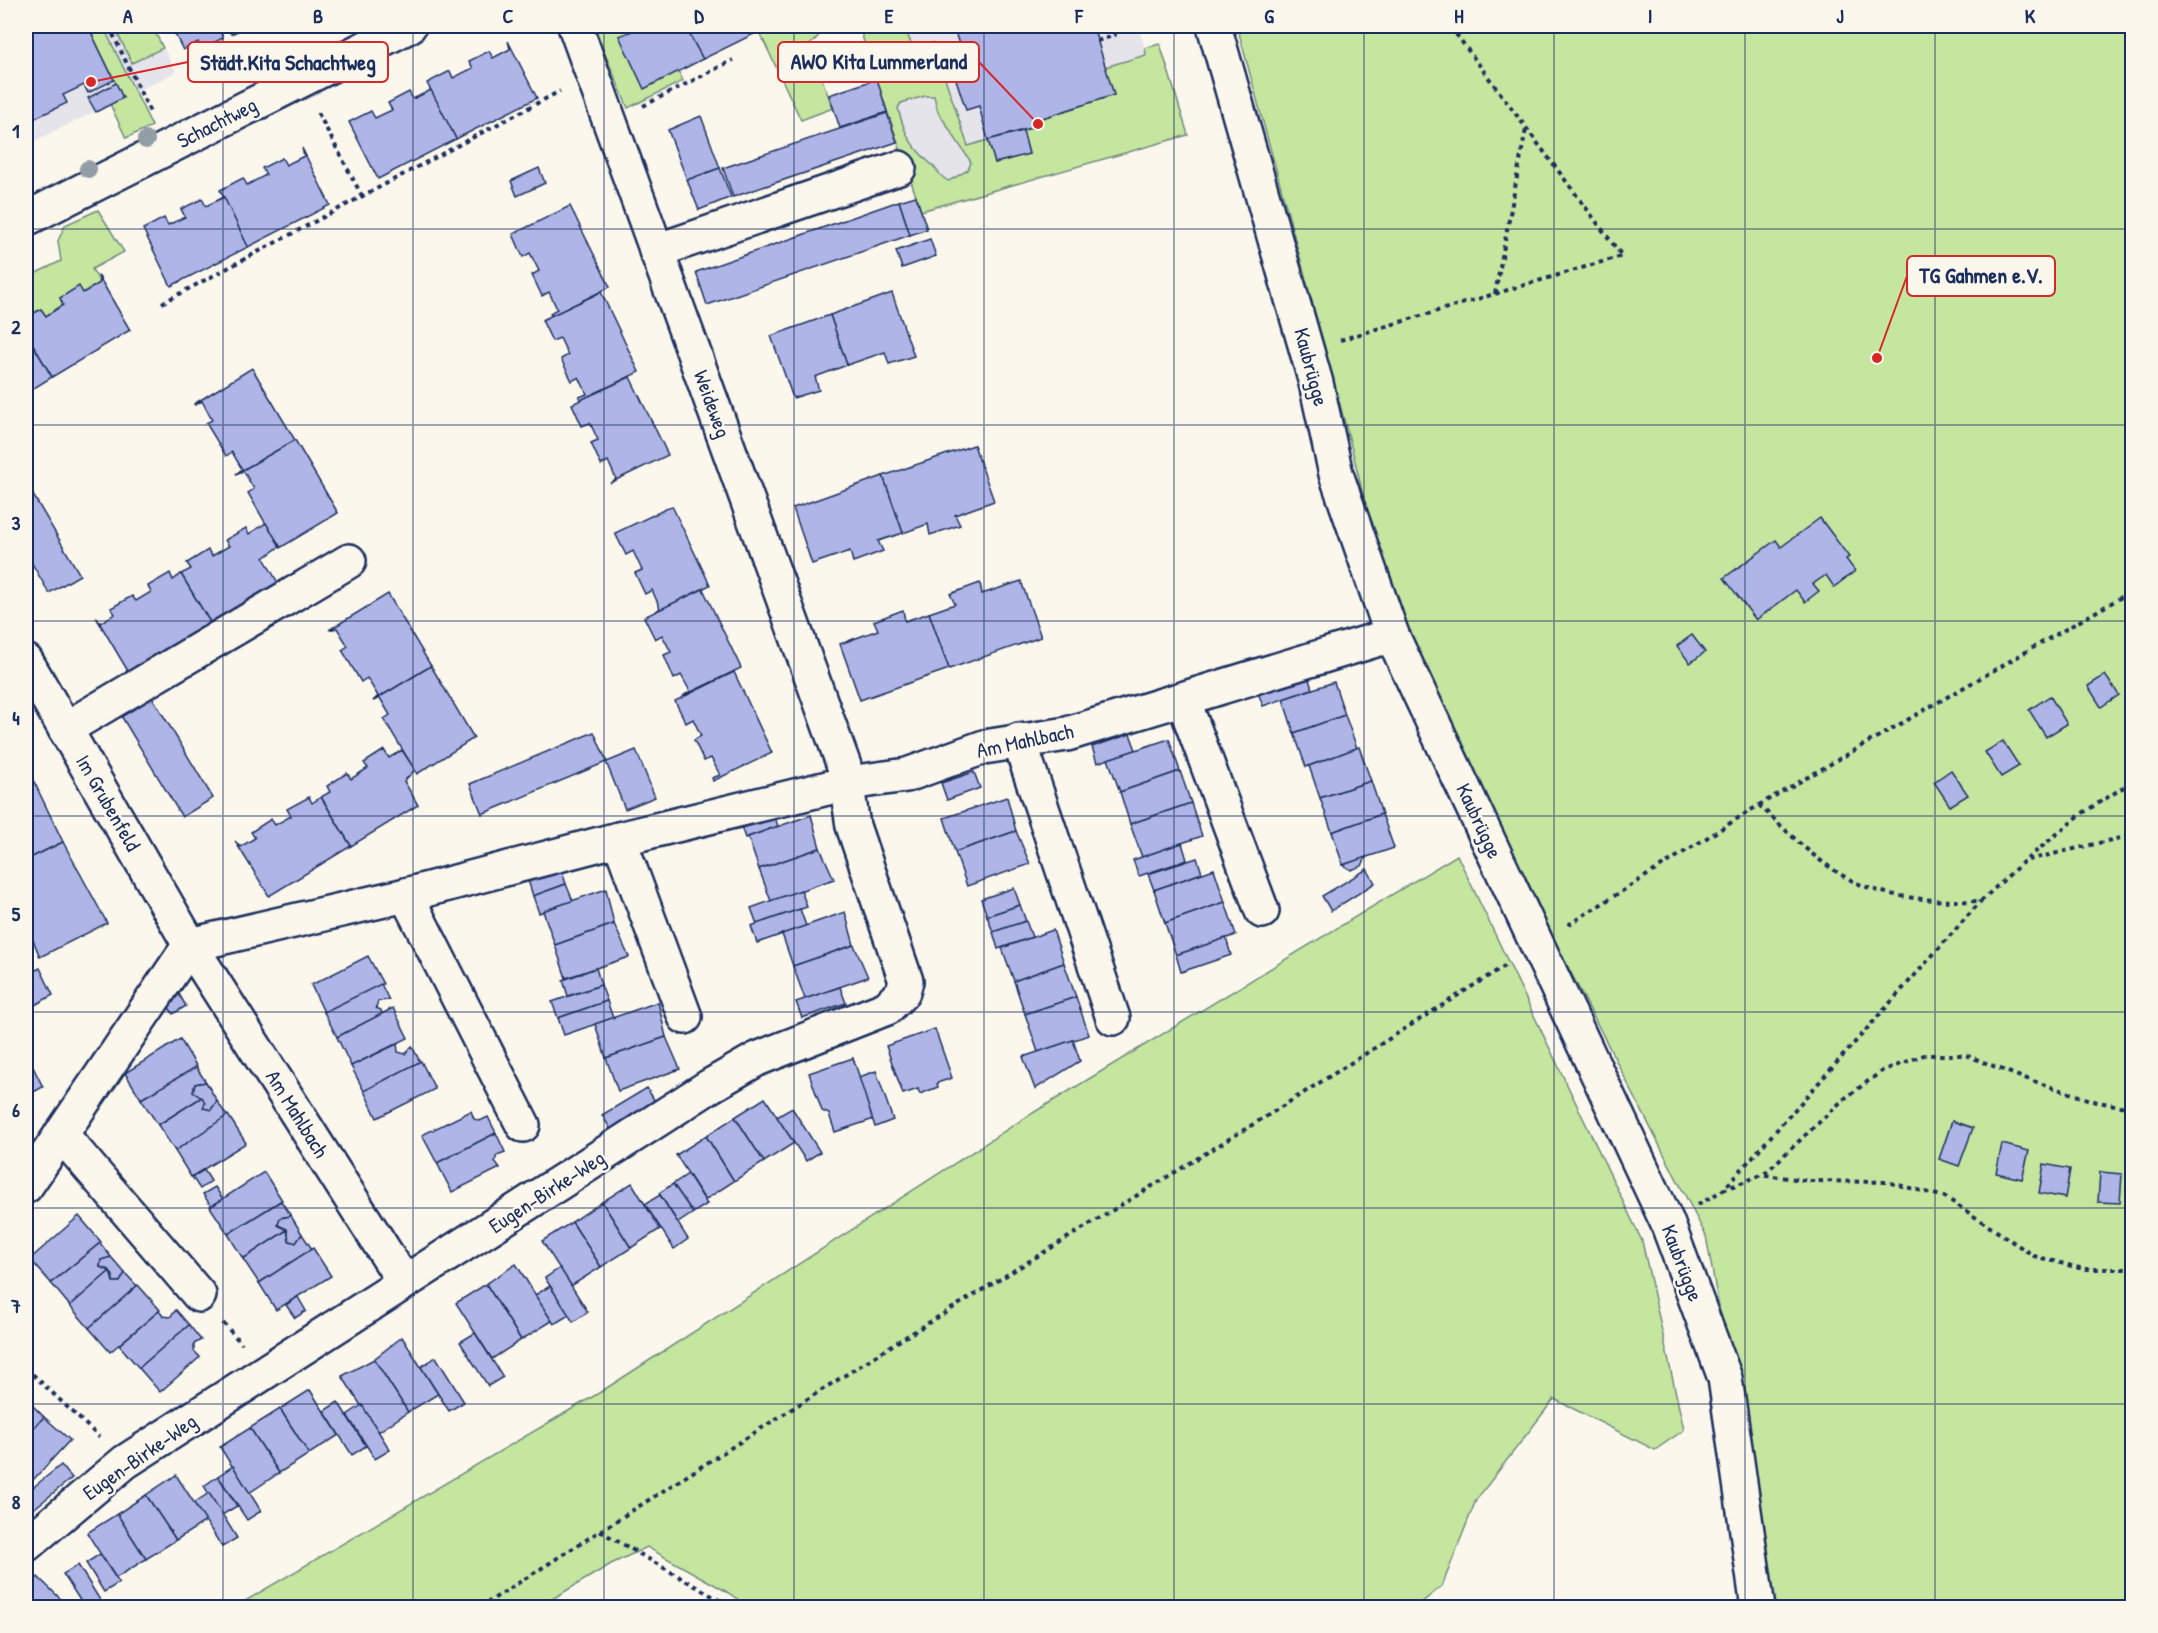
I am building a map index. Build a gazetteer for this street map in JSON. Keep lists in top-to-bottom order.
{
  "streets": {
    "street": [
      "Schachtweg",
      "Kaubrügge",
      "Weideweg",
      "Am Mahlbach",
      "Im Grubenfeld",
      "Eugen-Birke-Weg"
    ]
  },
  "crossings": [
    ["Kaubrügge", "Am Mahlbach"],
    ["Weideweg", "Am Mahlbach"],
    ["Weideweg", "Eugen-Birke-Weg"],
    ["Am Mahlbach", "Im Grubenfeld"],
    ["Am Mahlbach", "Eugen-Birke-Weg"]
  ],
  "places": ["Städt.Kita Schachtweg", "AWO Kita Lummerland", "TG Gahmen e.V."],
  "grid": {
    "columns": [
      "A",
      "B",
      "C",
      "D",
      "E",
      "F",
      "G",
      "H",
      "I",
      "J",
      "K"
    ],
    "rows": [
      "1",
      "2",
      "3",
      "4",
      "5",
      "6",
      "7",
      "8"
    ]
  }
}
